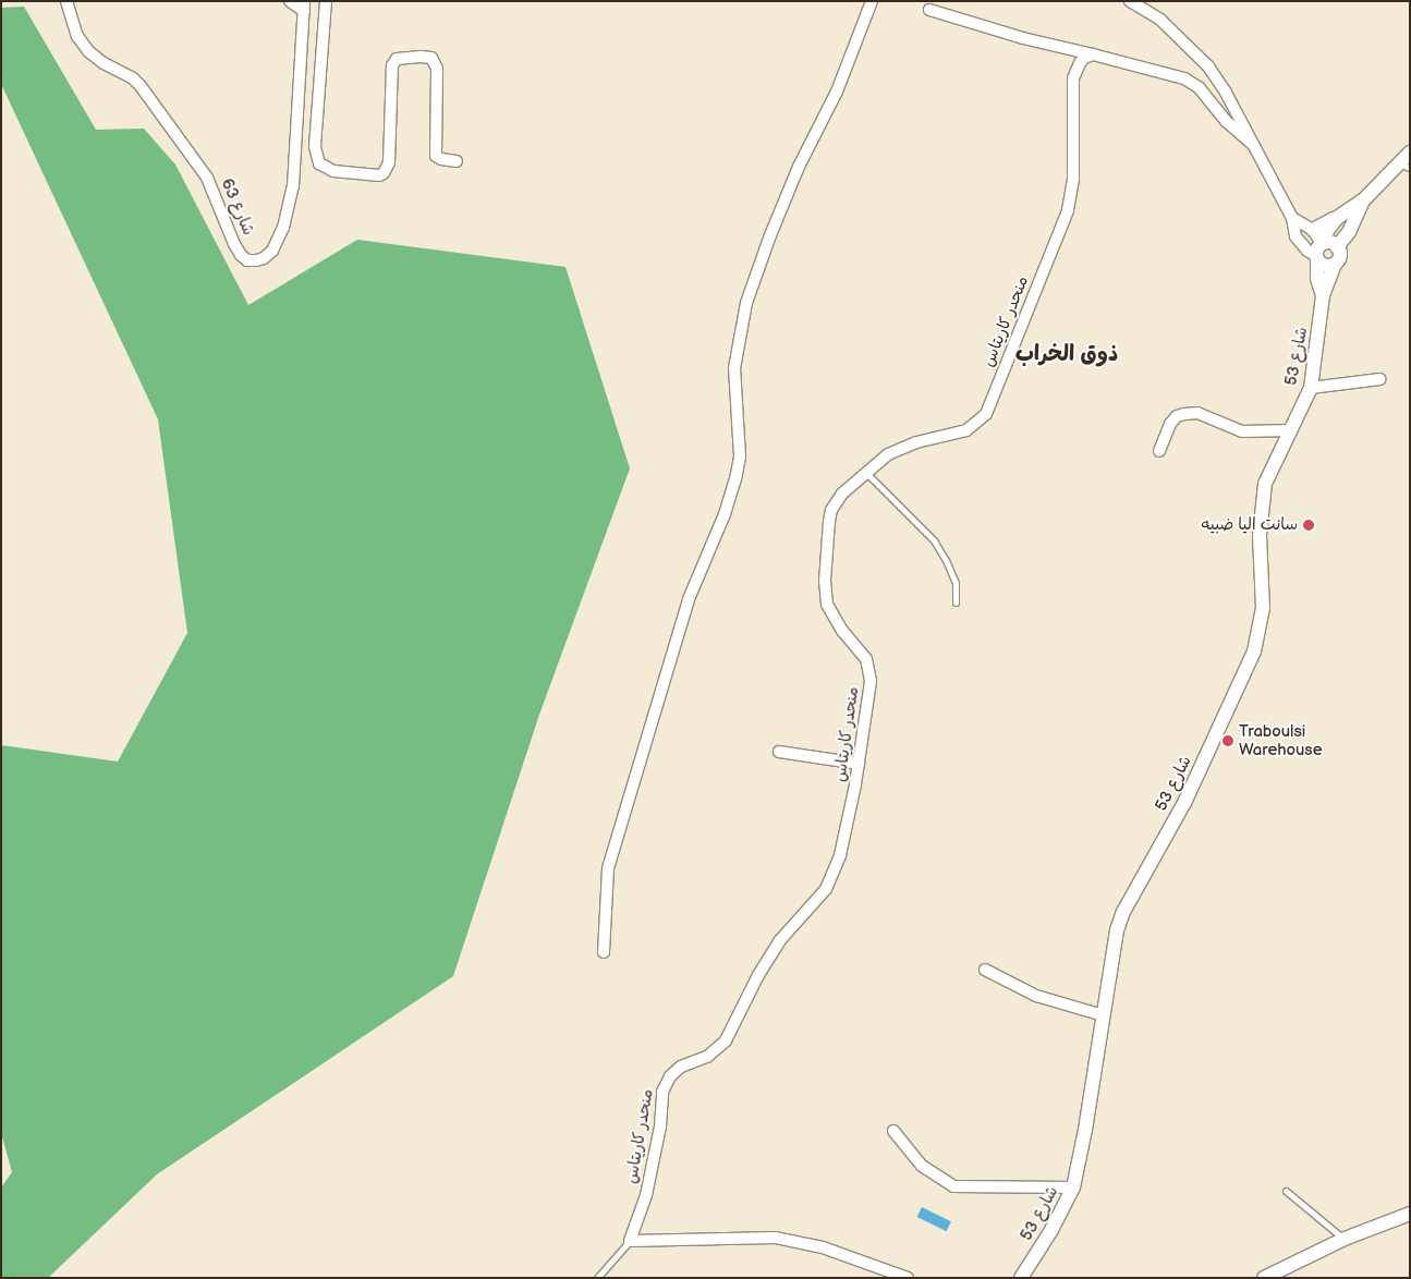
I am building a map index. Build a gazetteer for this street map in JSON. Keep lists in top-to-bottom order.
{
  "streets": {
    "street": ["شارع 63", "منحدر كاريتاس", "شارع 53"]
  },
  "districts": ["ذوق الخراب"],
  "places": ["سانت اليا ضبيه", "Traboulsi Warehouse"]
}
